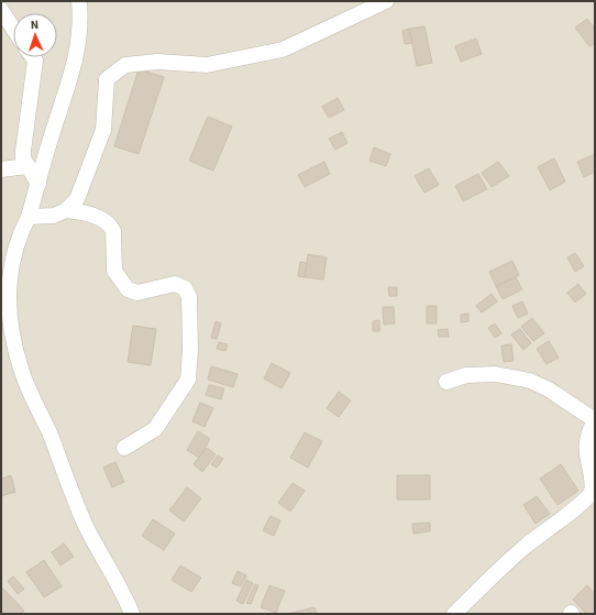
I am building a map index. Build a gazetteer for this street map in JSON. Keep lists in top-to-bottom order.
{
  "north": "top"
}
